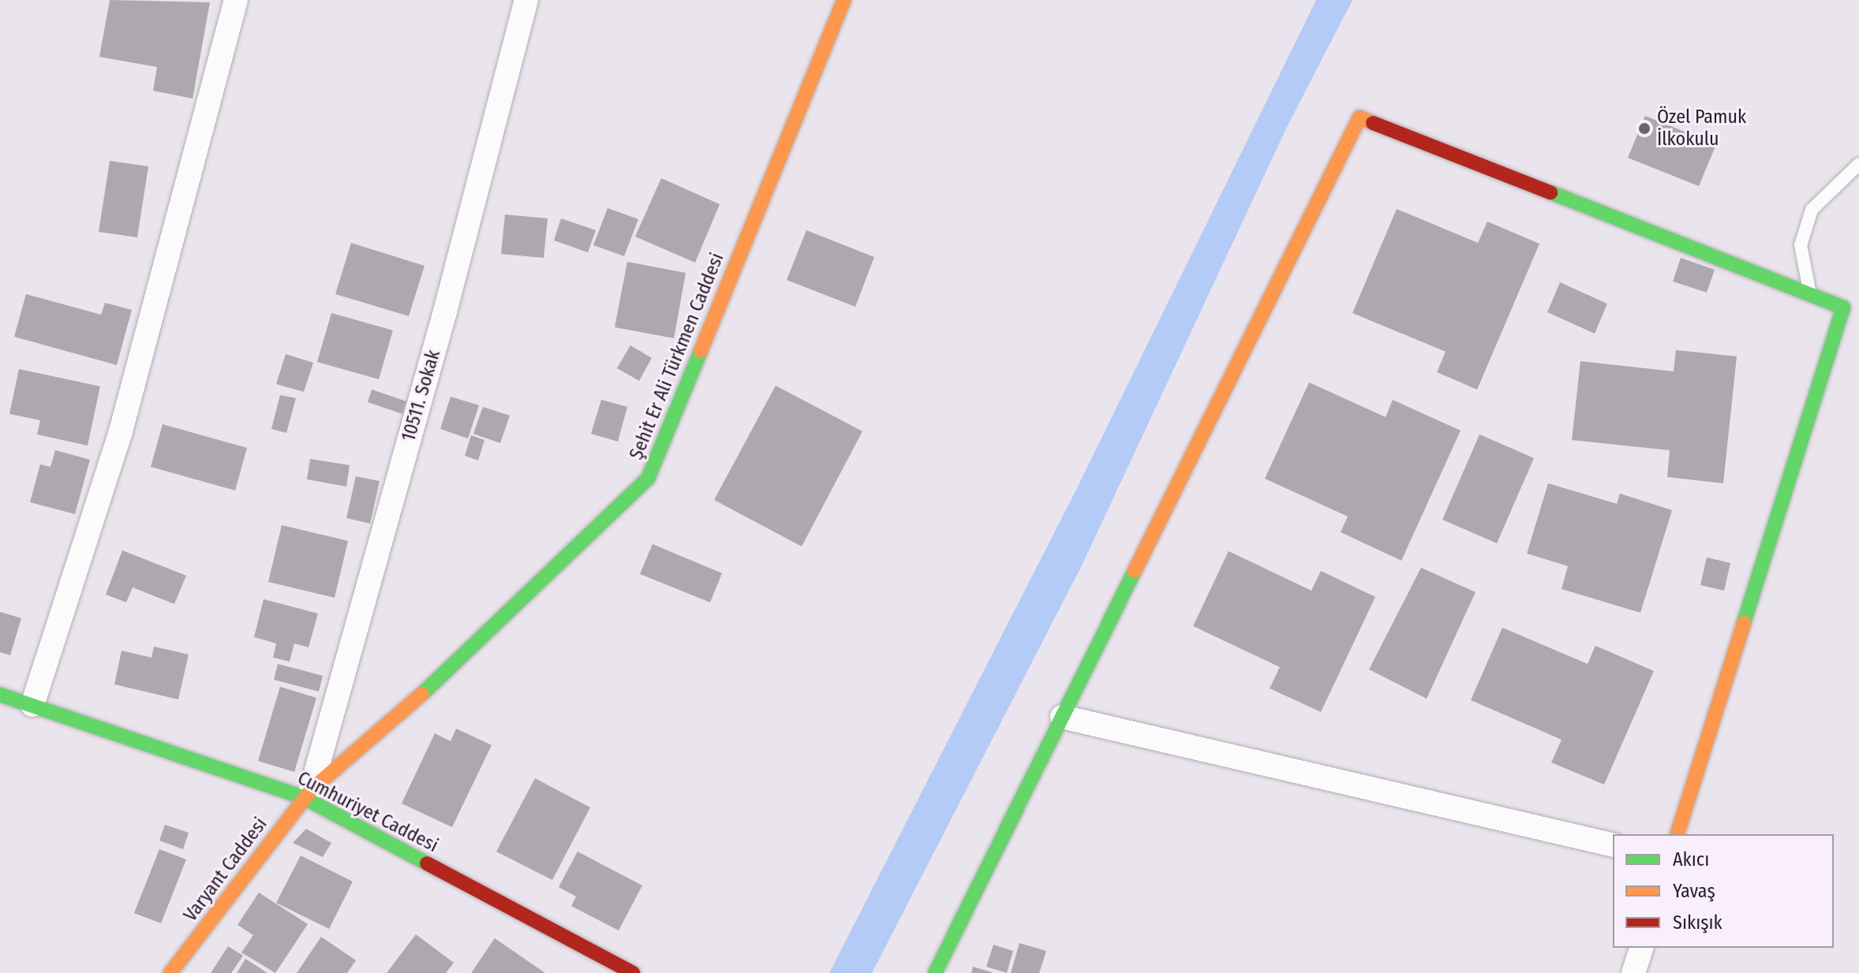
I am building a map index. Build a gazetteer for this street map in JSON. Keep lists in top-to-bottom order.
{
  "streets": {
    "street": [
      "Şehit Er Ali Türkmen Caddesi",
      "10511. Sokak",
      "Cumhuriyet Caddesi",
      "Varyant Caddesi"
    ]
  },
  "crossings": [
    ["Şehit Er Ali Türkmen Caddesi", "10511. Sokak"],
    ["Şehit Er Ali Türkmen Caddesi", "Cumhuriyet Caddesi"],
    ["Şehit Er Ali Türkmen Caddesi", "Varyant Caddesi"],
    ["10511. Sokak", "Cumhuriyet Caddesi"],
    ["10511. Sokak", "Varyant Caddesi"],
    ["Cumhuriyet Caddesi", "Varyant Caddesi"]
  ],
  "places": ["Özel Pamuk İlkokulu"],
  "legend": ["Akıcı", "Yavaş", "Sıkışık"]
}
